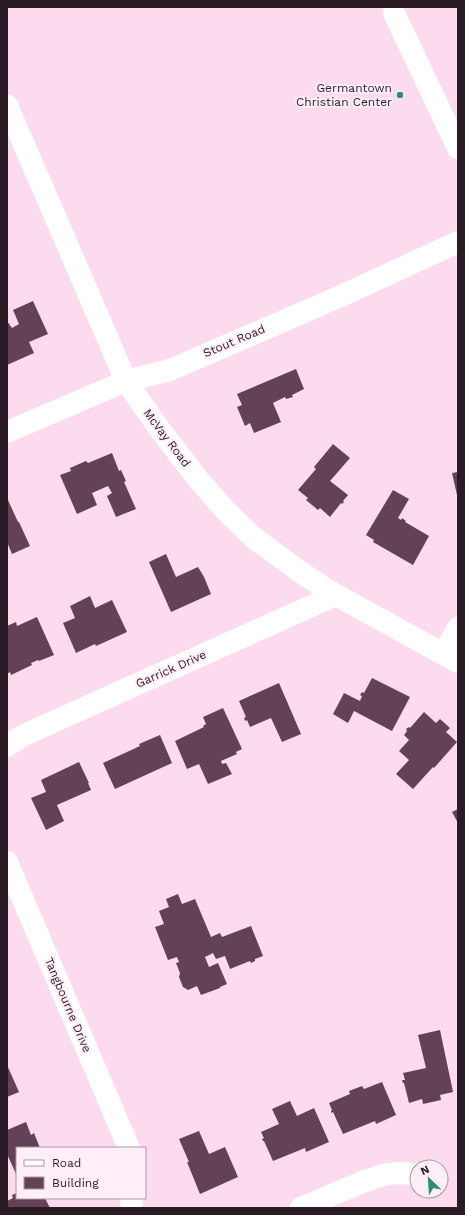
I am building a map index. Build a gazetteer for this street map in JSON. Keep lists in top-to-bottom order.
{
  "streets": {
    "street": [
      "Stout Road",
      "McVay Road",
      "Garrick Drive",
      "Tangbourne Drive"
    ]
  },
  "crossings": [
    ["Stout Road", "McVay Road"],
    ["McVay Road", "Garrick Drive"]
  ],
  "places": ["Germantown Christian Center"],
  "legend": ["Road", "Building"],
  "north": "top left"
}
